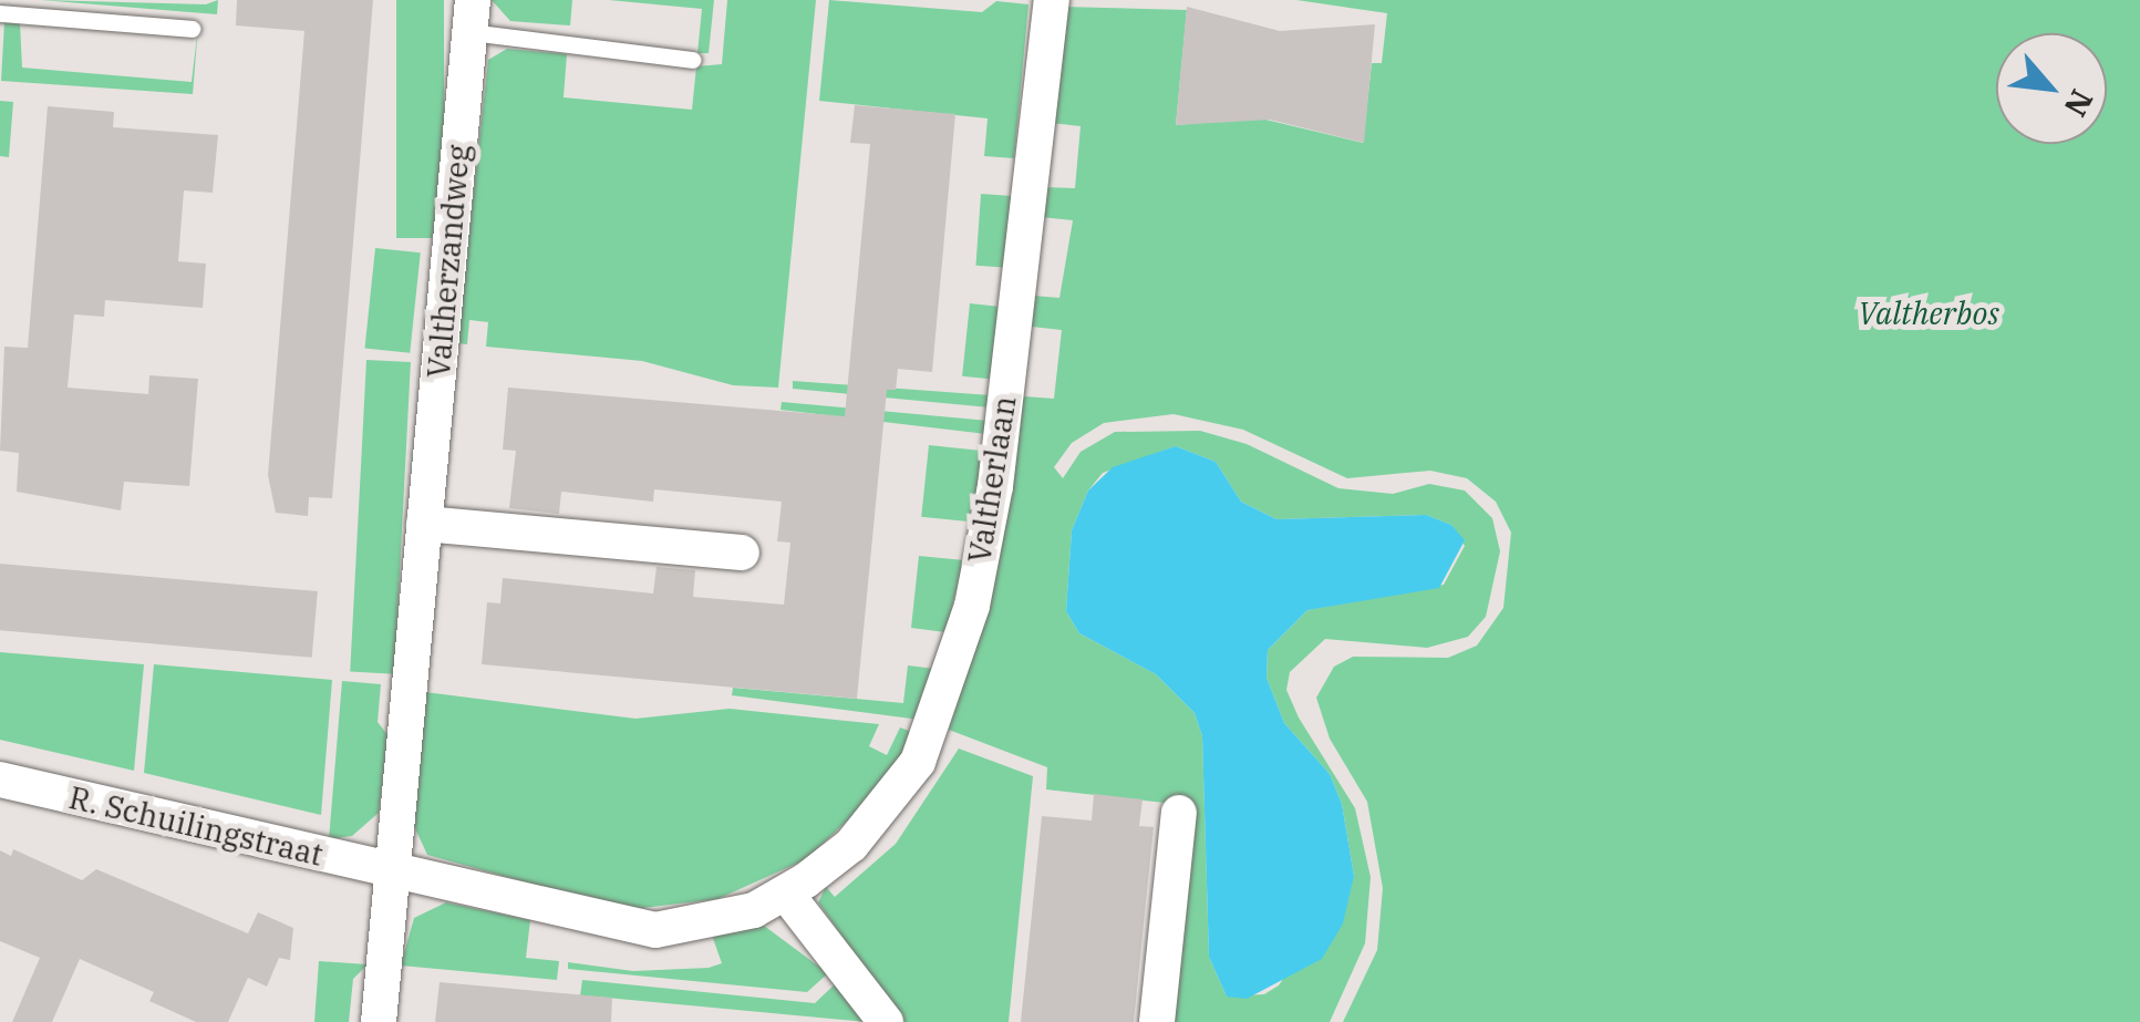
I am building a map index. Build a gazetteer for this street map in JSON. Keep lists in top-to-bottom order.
{
  "streets": {
    "street": ["Valtherzandweg", "Valtherlaan", "R. Schuilingstraat"]
  },
  "crossings": [
    ["Valtherzandweg", "Valtherlaan"],
    ["Valtherzandweg", "R. Schuilingstraat"],
    ["Valtherlaan", "R. Schuilingstraat"]
  ],
  "parks": ["Valtherbos"],
  "north": "bottom right"
}
